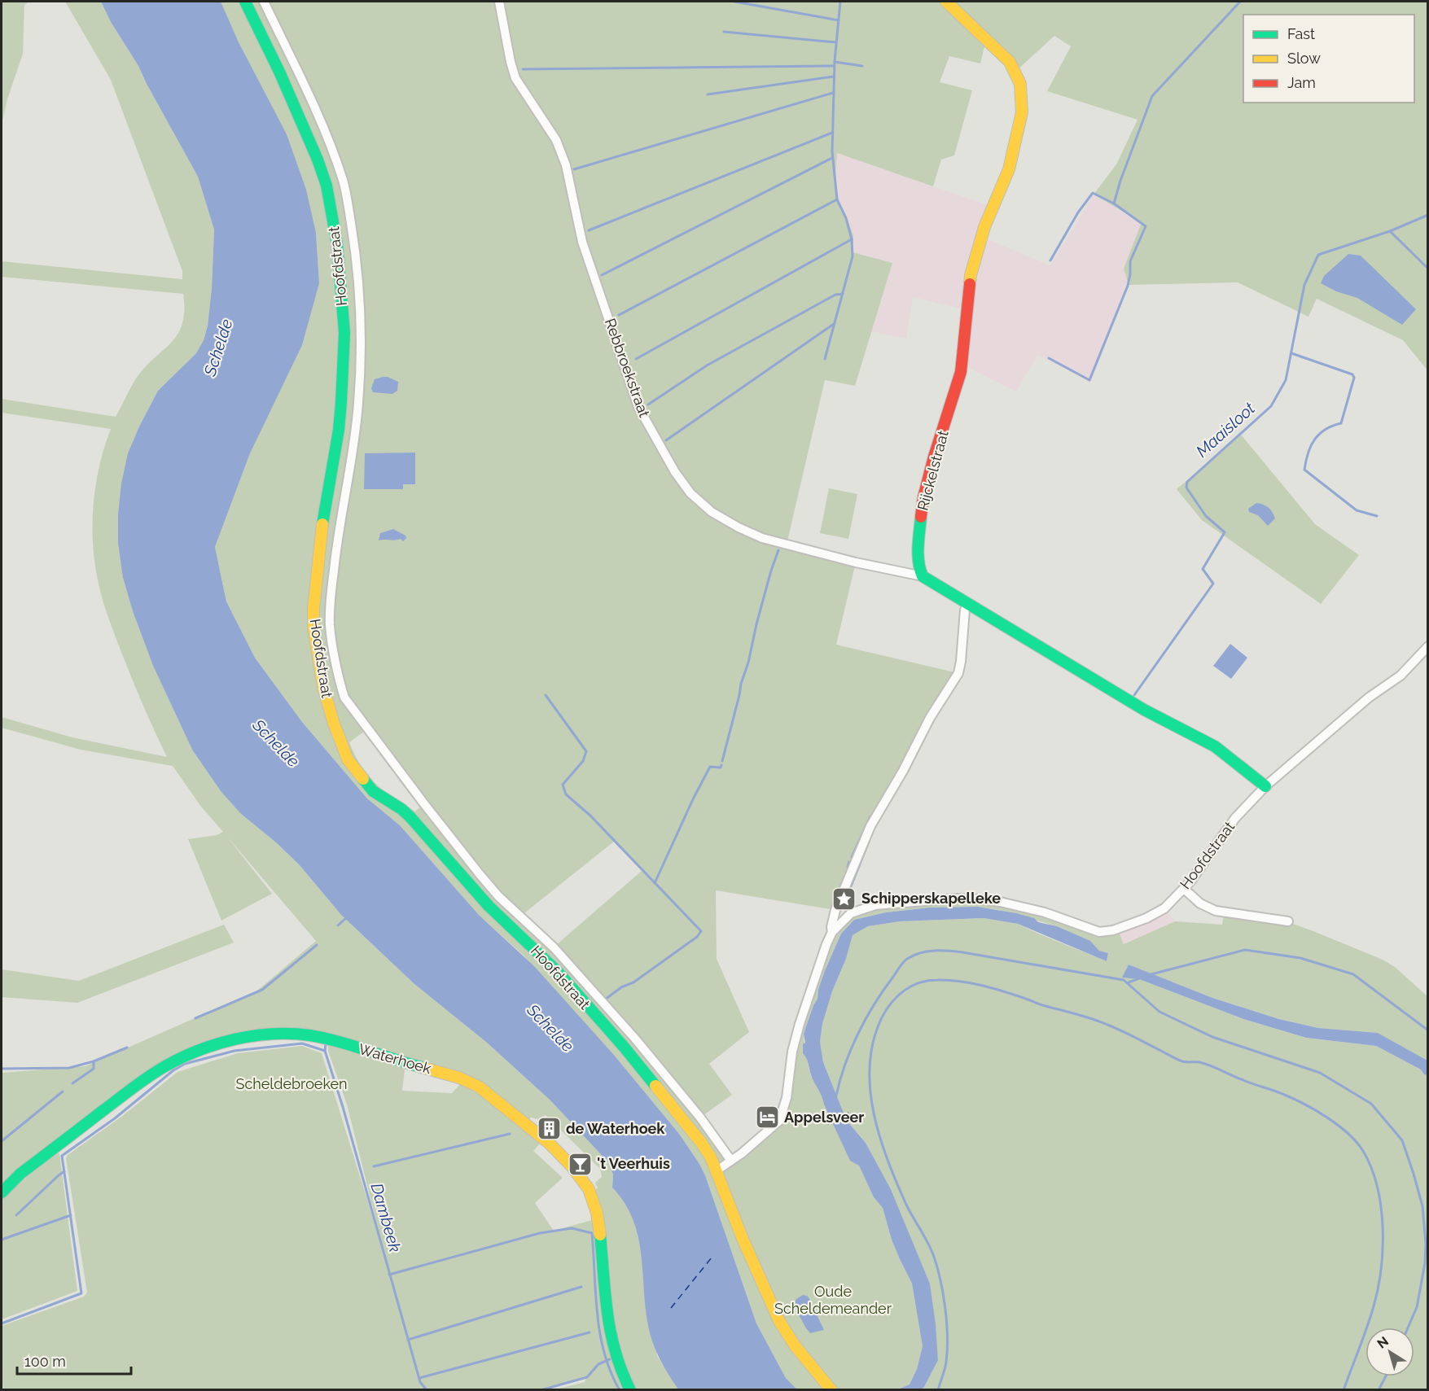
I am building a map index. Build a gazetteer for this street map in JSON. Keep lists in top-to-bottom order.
{
  "streets": {
    "street": [
      "Hoofdstraat",
      "Rebbroekstraat",
      "Rijckelstraat",
      "Waterhoek"
    ]
  },
  "crossings": [
    ["Rebbroekstraat", "Rijckelstraat"]
  ],
  "water": ["Schelde", "Maaisloot", "Dambeek"],
  "parks": ["Scheldebroeken", "Oude Scheldemeander"],
  "places": {
    "place": ["Schipperskapelleke"],
    "hotel": ["Appelsveer"],
    "building": ["de Waterhoek"],
    "bar": ["'t Veerhuis"]
  },
  "legend": ["Fast", "Slow", "Jam"],
  "scale_bar": "100 m",
  "north": "top left"
}
